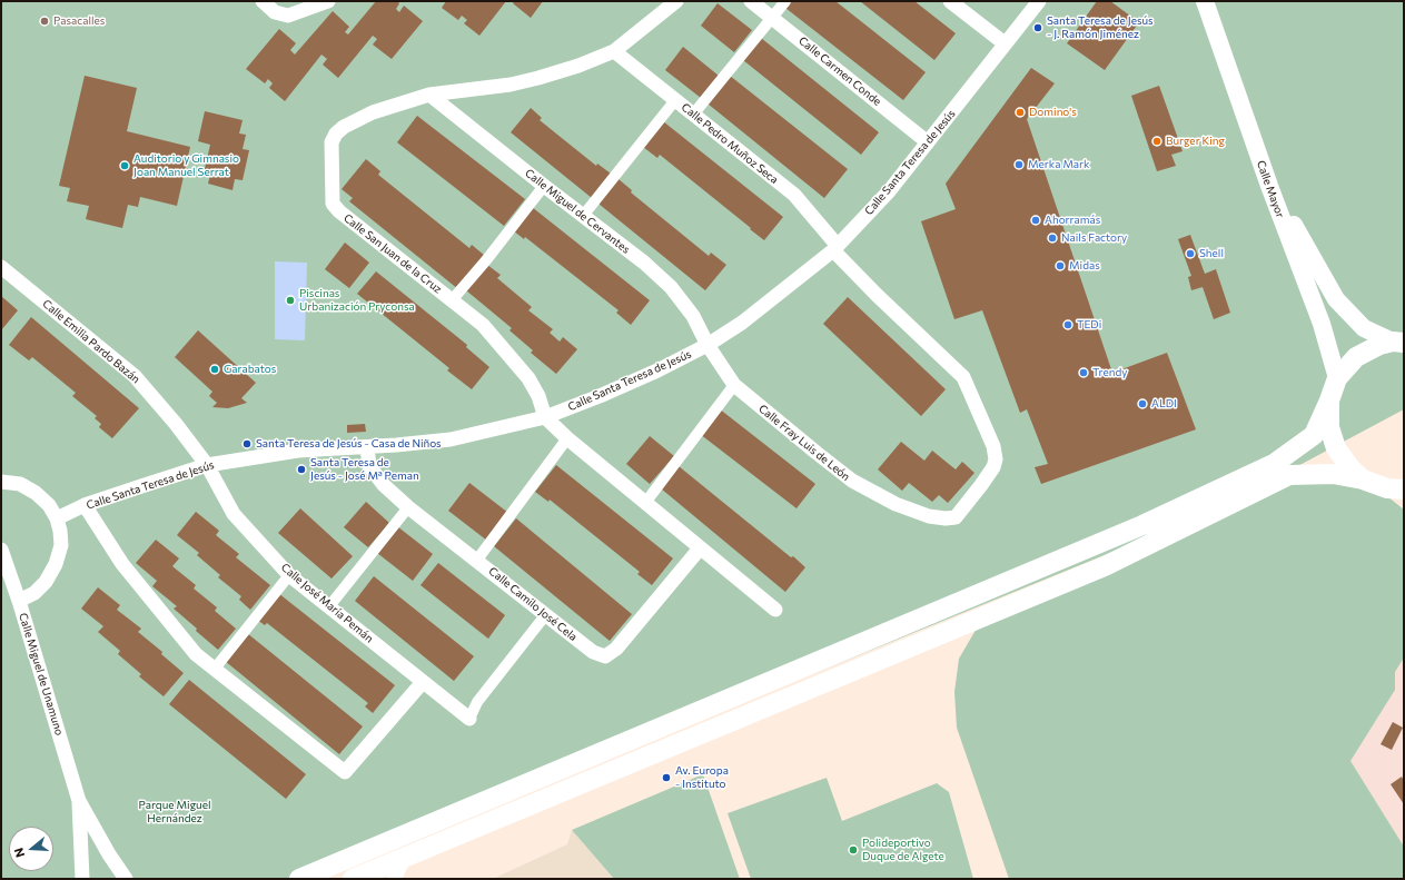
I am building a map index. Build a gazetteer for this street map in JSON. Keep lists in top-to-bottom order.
{
  "streets": {
    "street": [
      "Calle Carmen Conde",
      "Calle Pedro Muñoz Seca",
      "Calle Santa Teresa de Jesús",
      "Calle Mayor",
      "Calle Miguel de Cervantes",
      "Calle San Juan de la Cruz",
      "Calle Emilia Pardo Bazán",
      "Calle Fray Luis de León",
      "Calle José María Pemán",
      "Calle Camilo José Cela",
      "Calle Miguel de Unamuno"
    ]
  },
  "crossings": [
    ["Calle Carmen Conde", "Calle Santa Teresa de Jesús"],
    ["Calle Pedro Muñoz Seca", "Calle Santa Teresa de Jesús"],
    ["Calle Pedro Muñoz Seca", "Calle San Juan de la Cruz"],
    ["Calle Pedro Muñoz Seca", "Calle Fray Luis de León"],
    ["Calle Santa Teresa de Jesús", "Calle Miguel de Cervantes"],
    ["Calle Santa Teresa de Jesús", "Calle San Juan de la Cruz"],
    ["Calle Santa Teresa de Jesús", "Calle Emilia Pardo Bazán"],
    ["Calle Santa Teresa de Jesús", "Calle Fray Luis de León"],
    ["Calle Santa Teresa de Jesús", "Calle José María Pemán"],
    ["Calle Santa Teresa de Jesús", "Calle Camilo José Cela"],
    ["Calle Miguel de Cervantes", "Calle San Juan de la Cruz"],
    ["Calle Miguel de Cervantes", "Calle Fray Luis de León"],
    ["Calle Emilia Pardo Bazán", "Calle José María Pemán"]
  ],
  "parks": ["Parque Miguel Hernández"],
  "places": [
    "Pasacalles",
    "Santa Teresa de Jesús - J. Ramón Jiménez",
    "Domino's",
    "Burger King",
    "Merka Mark",
    "Auditorio y Gimnasio Joan Manuel Serrat",
    "Ahorramás",
    "Nails Factory",
    "Shell",
    "Midas",
    "Piscinas Urbanización Pryconsa",
    "TEDi",
    "Garabatos",
    "Trendy",
    "ALDI",
    "Santa Teresa de Jesús - Casa de Niños",
    "Santa Teresa de Jesús - José Mª Peman",
    "Av. Europa - Instituto",
    "Polideportivo Duque de Algete"
  ],
  "north": "left"
}
